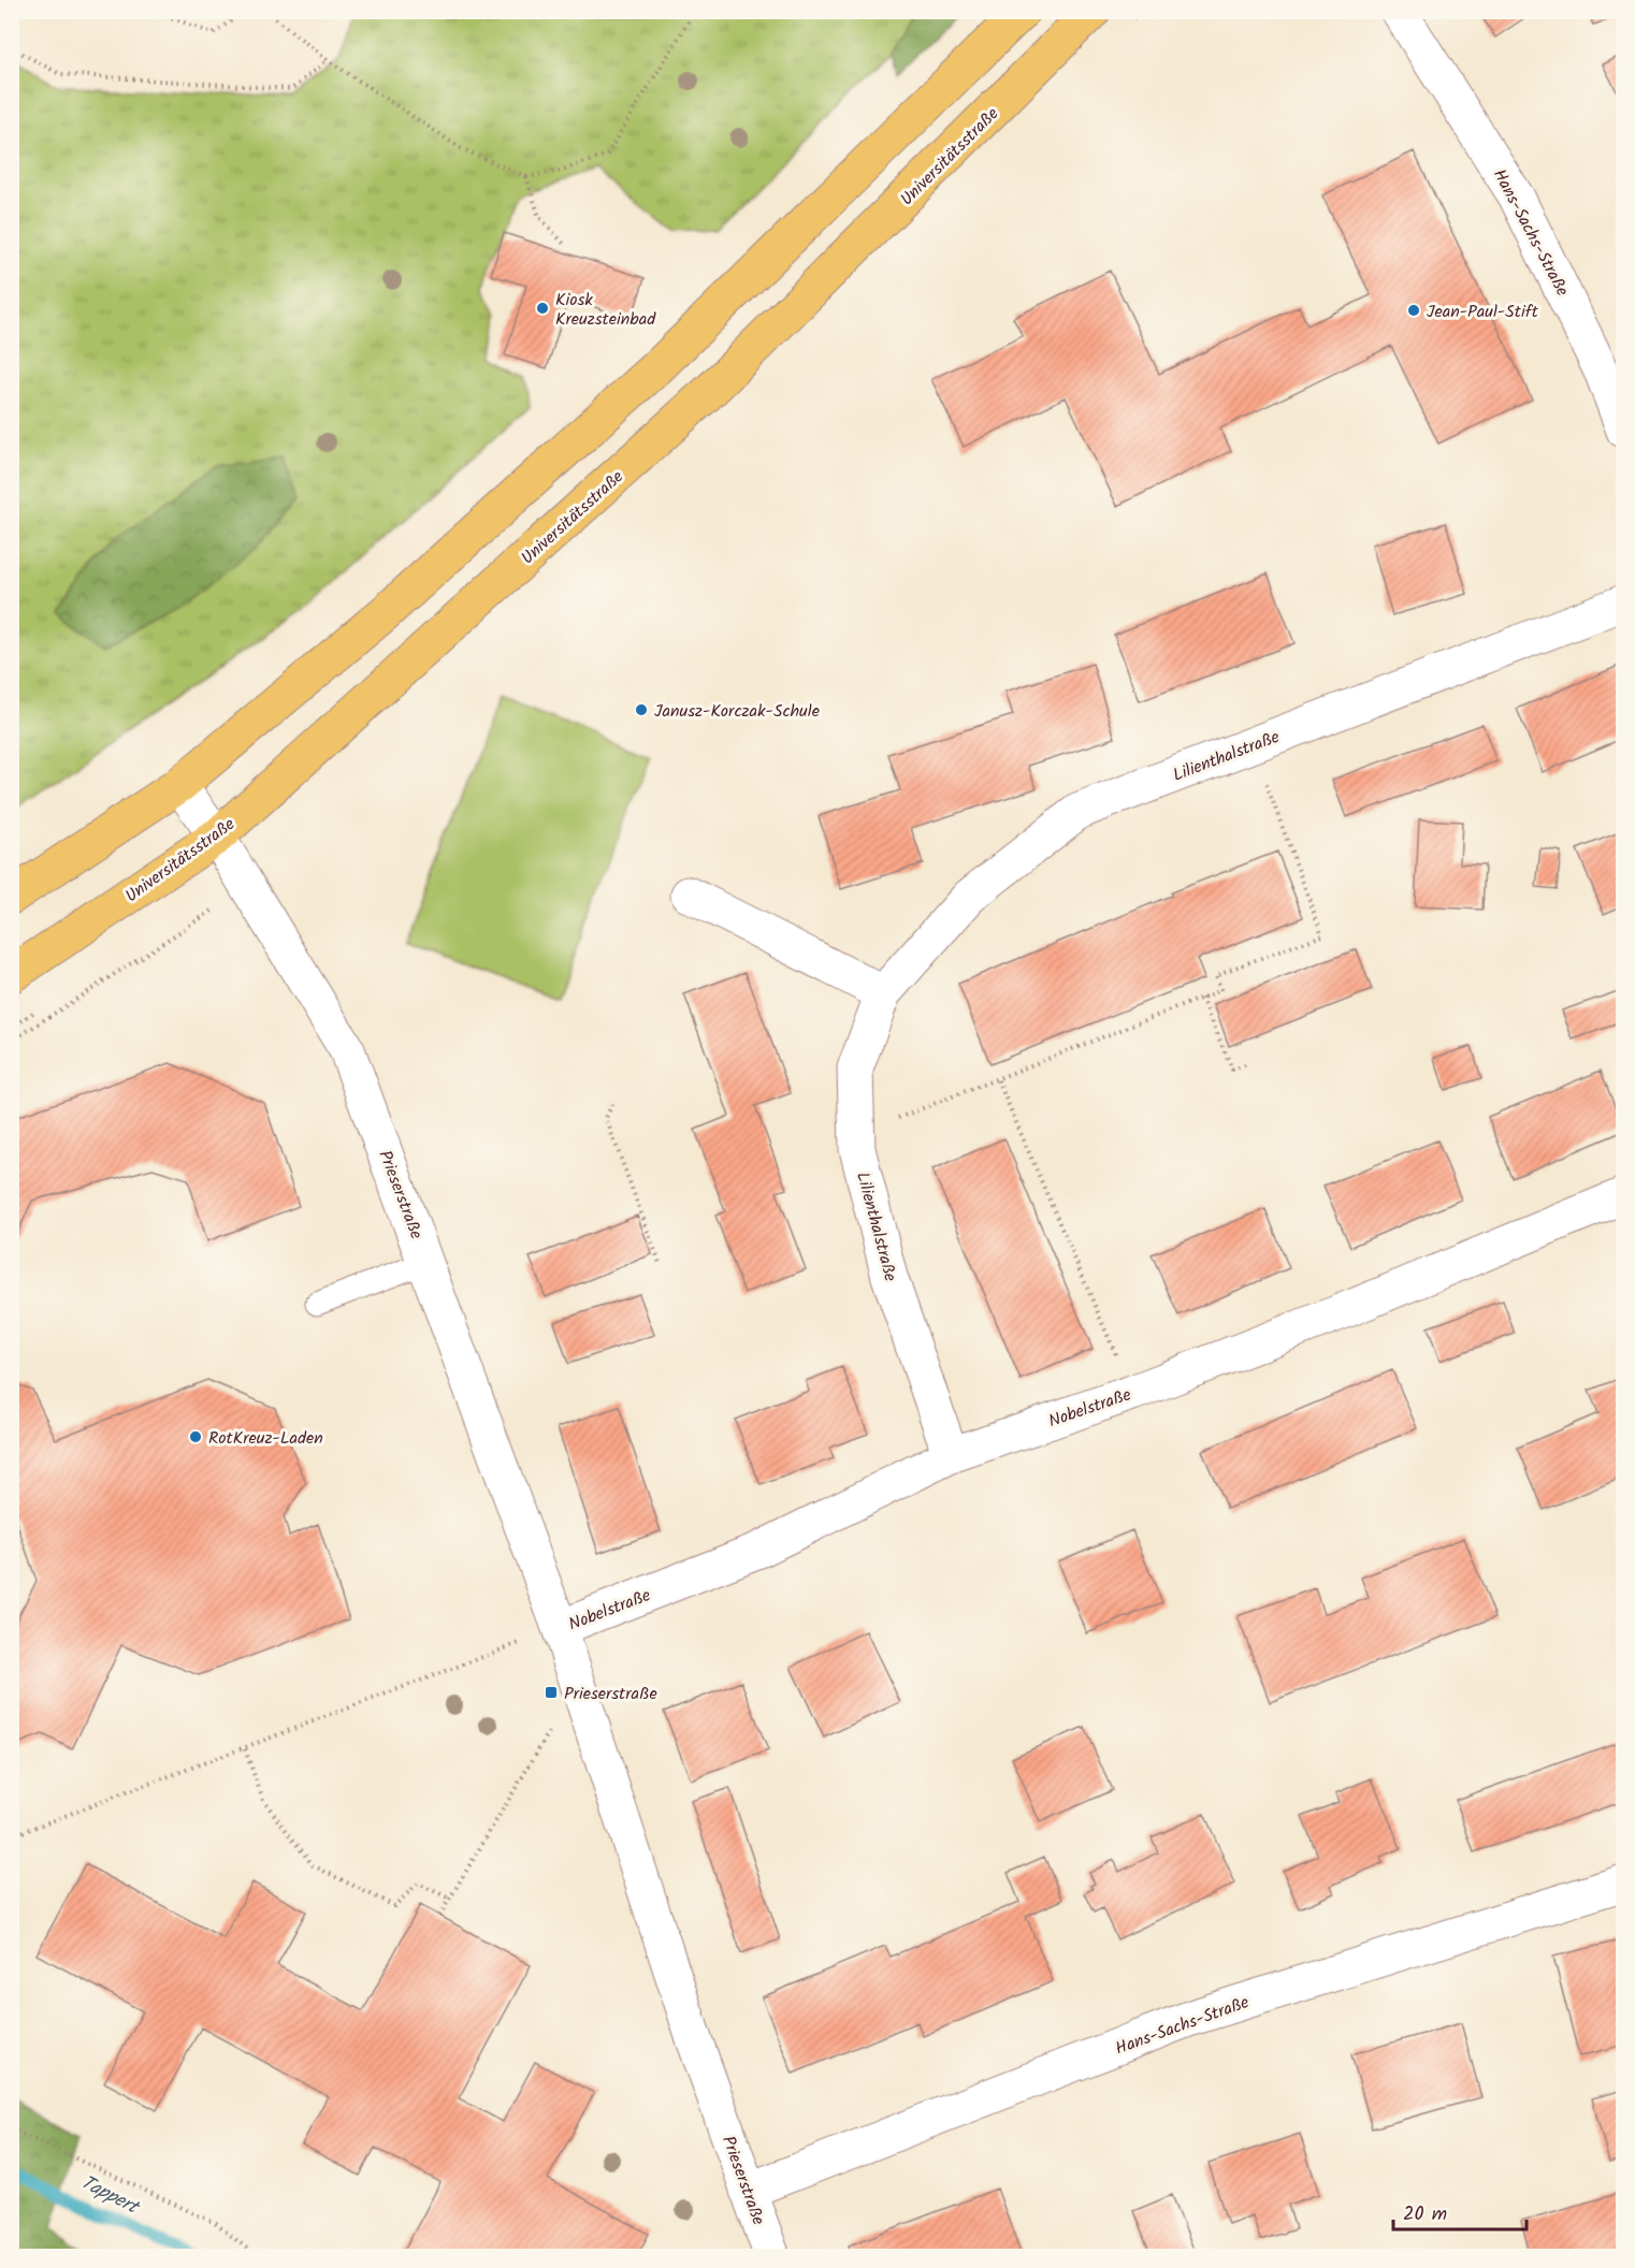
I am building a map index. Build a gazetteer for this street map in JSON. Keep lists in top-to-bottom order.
{
  "streets": {
    "main road": ["Universitätsstraße"],
    "street": [
      "Hans-Sachs-Straße",
      "Lilienthalstraße",
      "Prieserstraße",
      "Nobelstraße"
    ]
  },
  "crossings": [
    ["Universitätsstraße", "Prieserstraße"],
    ["Hans-Sachs-Straße", "Prieserstraße"],
    ["Lilienthalstraße", "Nobelstraße"],
    ["Prieserstraße", "Nobelstraße"]
  ],
  "water": ["Tappert"],
  "places": {
    "other": [
      "Kiosk Kreuzsteinbad",
      "Jean-Paul-Stift",
      "Janusz-Korczak-Schule",
      "RotKreuz-Laden"
    ],
    "transit": ["Prieserstraße"]
  },
  "scale_bar": "20 m"
}
